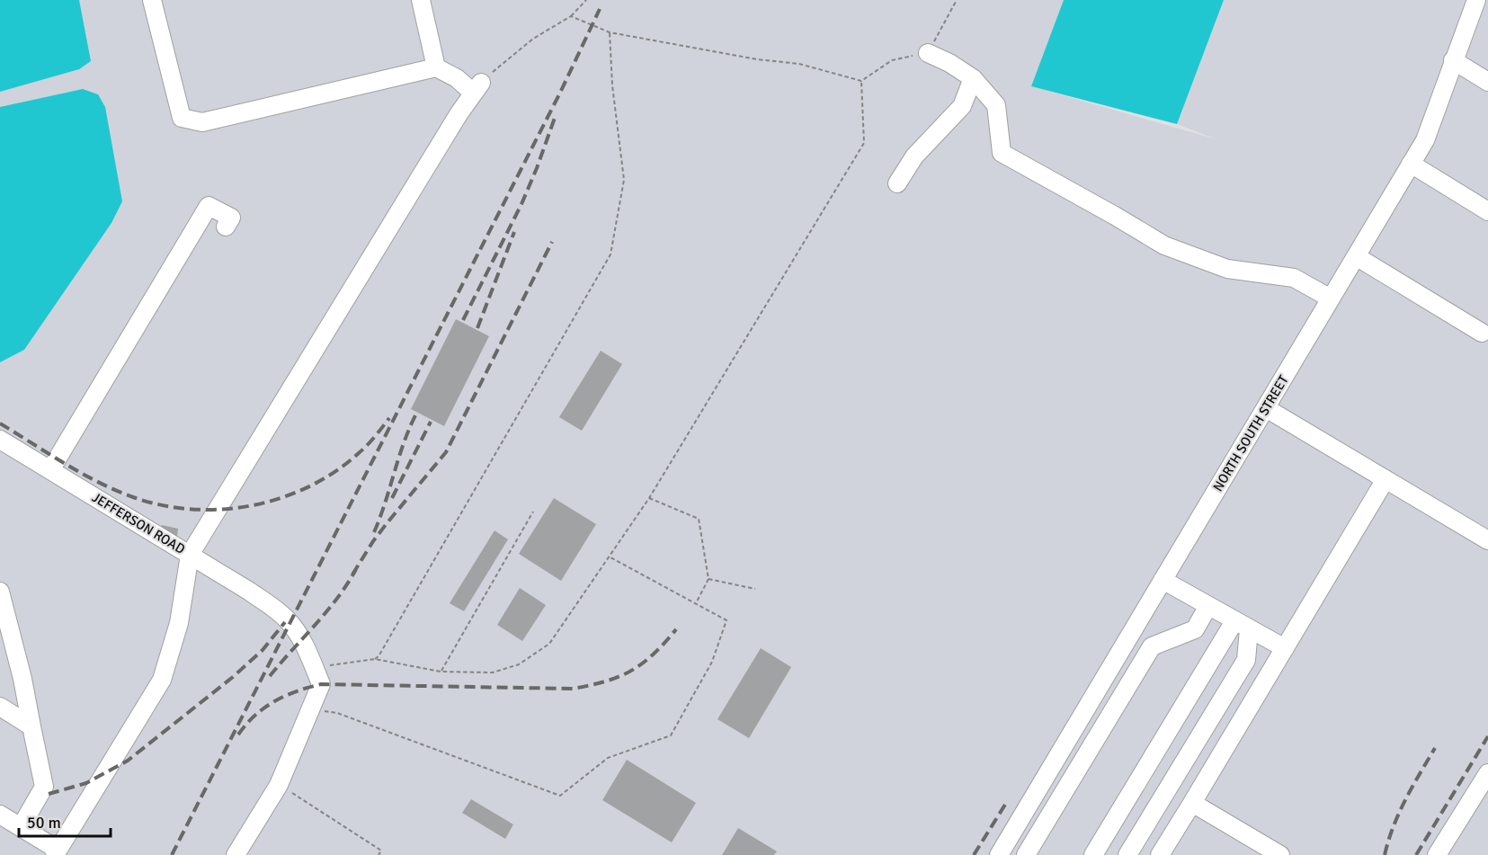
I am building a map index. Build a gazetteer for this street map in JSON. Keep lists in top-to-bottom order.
{
  "streets": {
    "lane": ["NORTH SOUTH STREET", "JEFFERSON ROAD"]
  },
  "scale_bar": "50 m"
}
